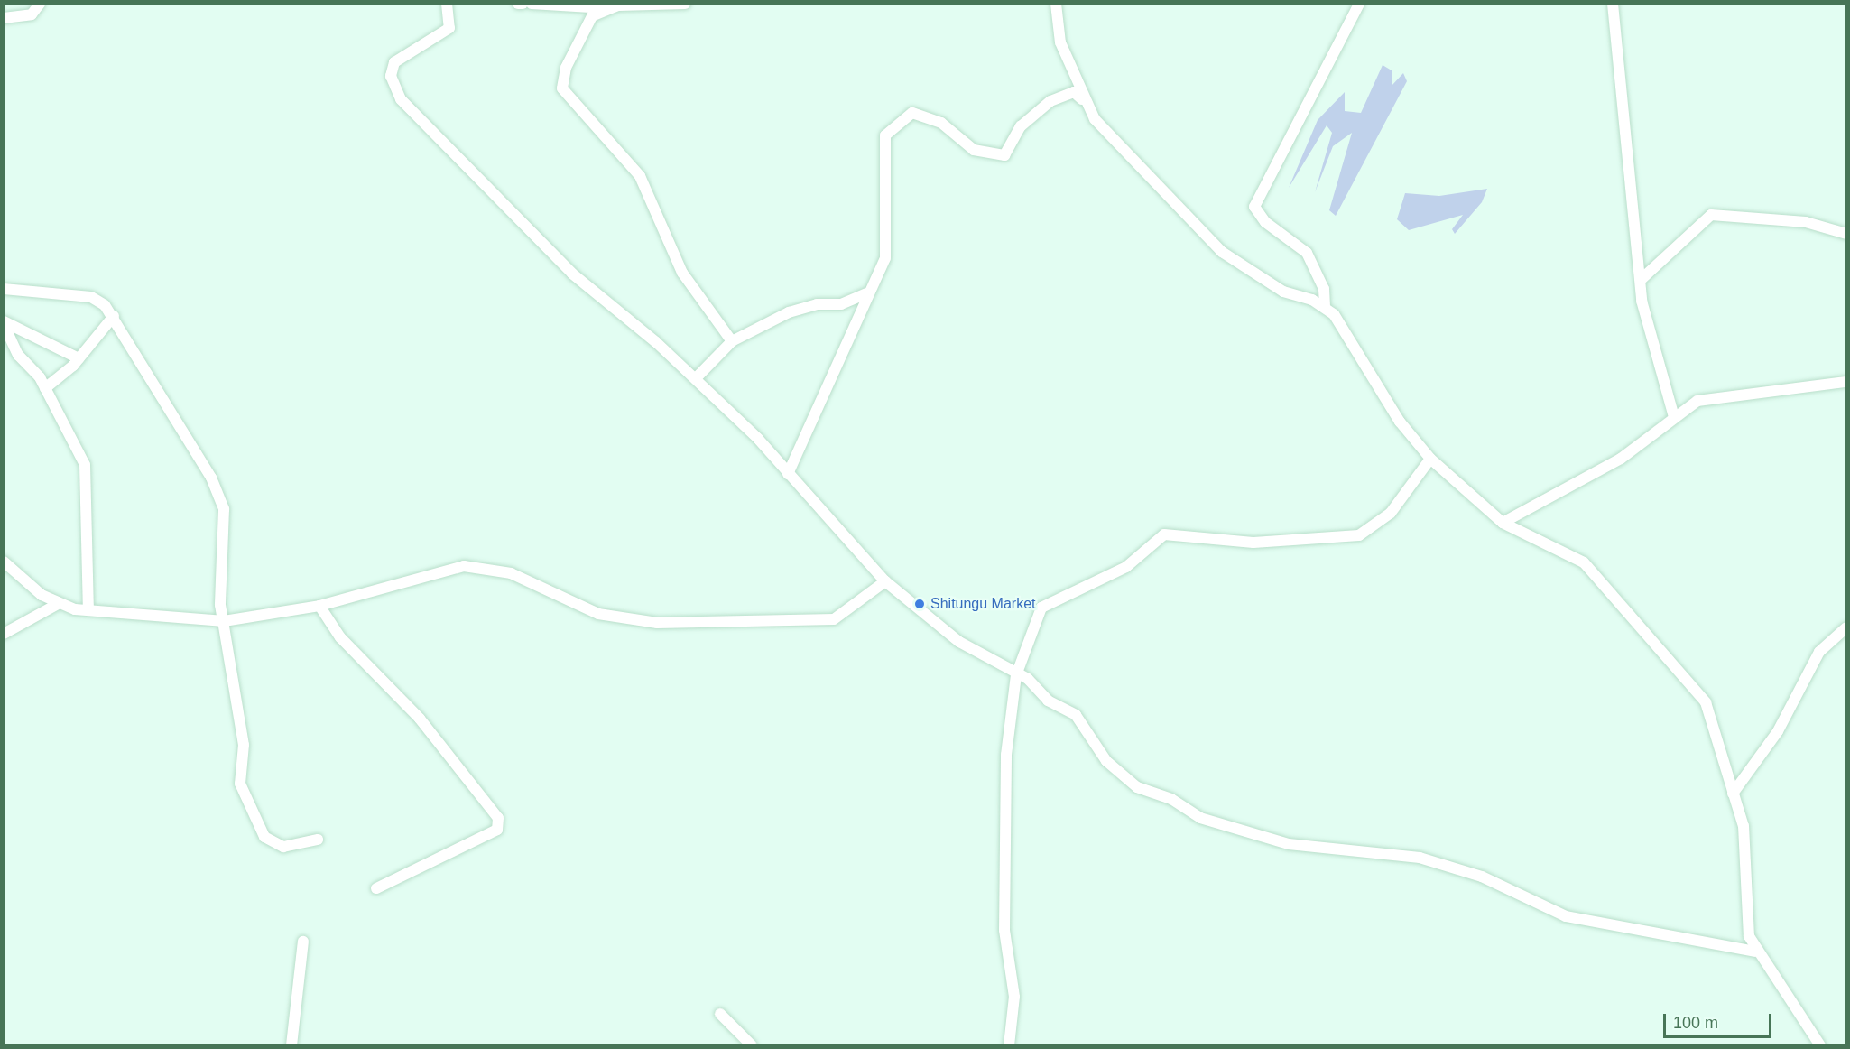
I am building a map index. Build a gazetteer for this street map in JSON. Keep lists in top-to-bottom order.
{
  "places": ["Shitungu Market"],
  "scale_bar": "100 m"
}
